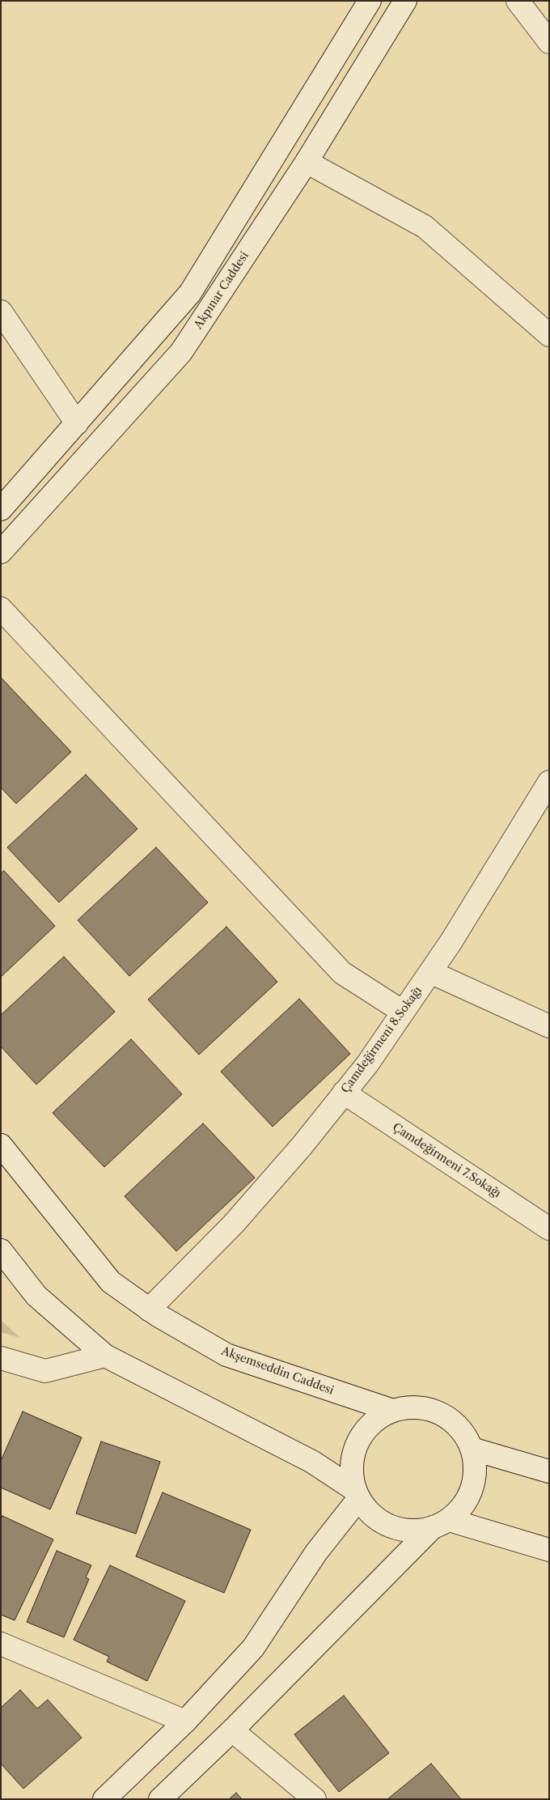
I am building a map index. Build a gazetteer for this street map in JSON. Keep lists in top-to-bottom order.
{
  "streets": {
    "street": [
      "Akpınar Caddesi",
      "Çamdeğirmeni 8.Sokağı",
      "Çamdeğirmeni 7.Sokağı",
      "Akşemseddin Caddesi"
    ]
  },
  "crossings": [
    ["Çamdeğirmeni 8.Sokağı", "Çamdeğirmeni 7.Sokağı"],
    ["Çamdeğirmeni 8.Sokağı", "Akşemseddin Caddesi"]
  ]
}
